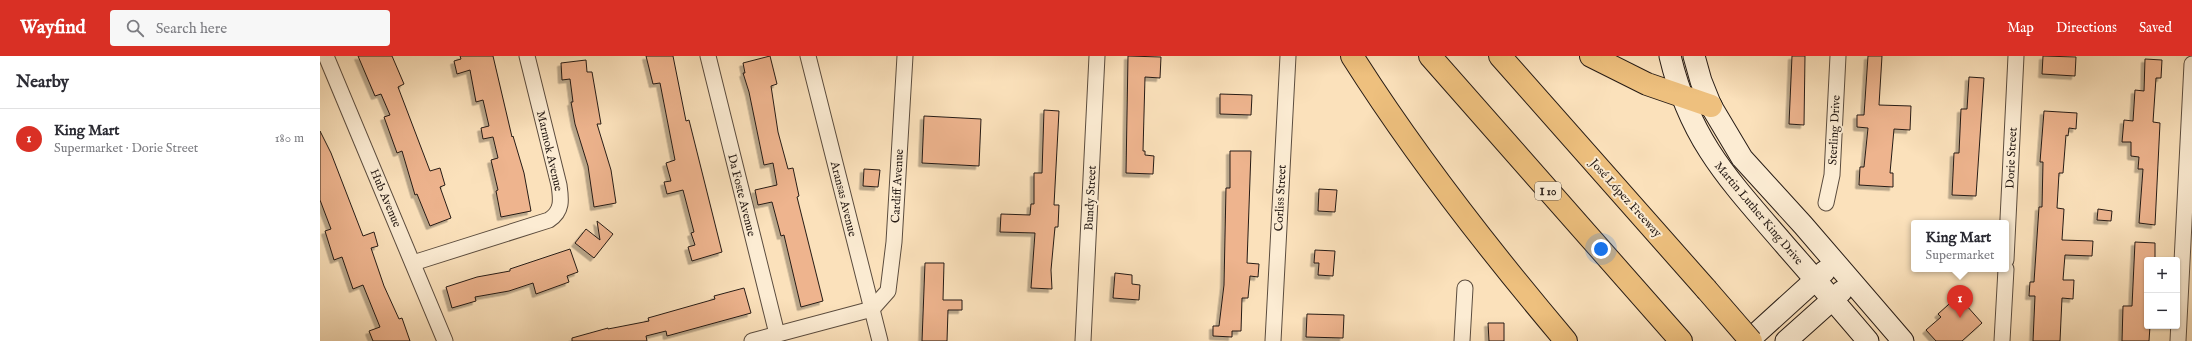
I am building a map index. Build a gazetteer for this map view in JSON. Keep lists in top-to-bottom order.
{
  "streets": {
    "highway": ["I 10", "José López Freeway"],
    "main road": ["Martin Luther King Drive"],
    "street": [
      "Sterling Drive",
      "Marmok Avenue",
      "Dorie Street",
      "Cardiff Avenue",
      "Da Foste Avenue",
      "Hub Avenue",
      "Bundy Street",
      "Corliss Street",
      "Aransas Avenue"
    ]
  },
  "crossings": [
    ["Marmok Avenue", "Hub Avenue"],
    ["Cardiff Avenue", "Aransas Avenue"]
  ],
  "page": {
    "header": "Wayfind",
    "search": "Search here",
    "nav": ["Map", "Directions", "Saved"],
    "heading": "Nearby",
    "list": [
      {
        "mark": "1",
        "name": "King Mart",
        "note": "Supermarket · Dorie Street",
        "value": "180 m"
      }
    ],
    "popup": ["King Mart", "Supermarket"],
    "map_buttons": ["+", "−"],
    "pins": "1"
  }
}
